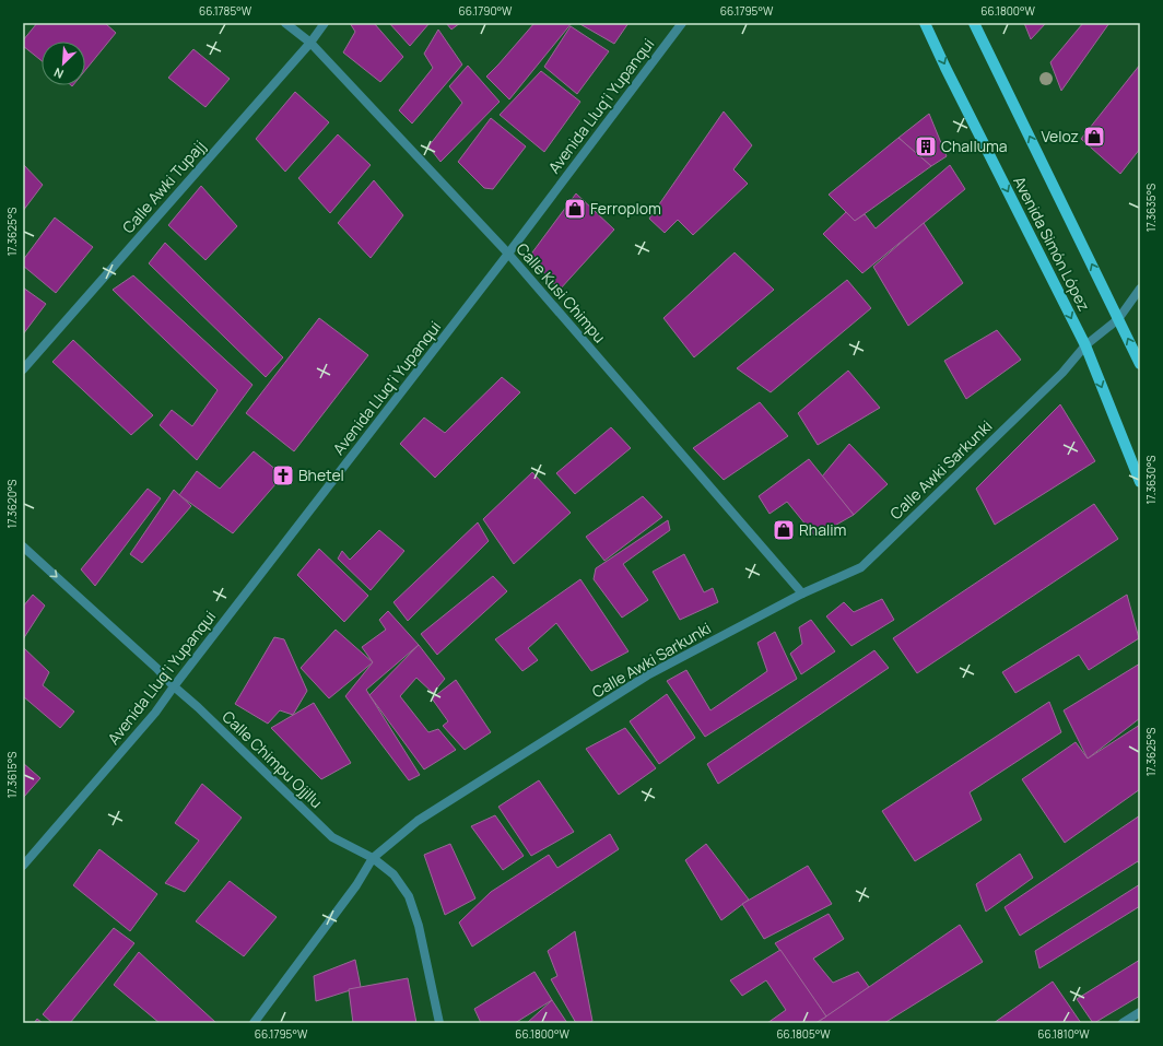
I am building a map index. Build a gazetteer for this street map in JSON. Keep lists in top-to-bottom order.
{
  "streets": {
    "main road": ["Avenida Simón López"],
    "street": [
      "Avenida Lluq'i Yupanqui",
      "Calle Awki Tupajj",
      "Calle Kusi Chimpu",
      "Calle Awki Sarkunki",
      "Calle Chimpu Ojjllu"
    ]
  },
  "crossings": [
    ["Avenida Lluq'i Yupanqui", "Calle Kusi Chimpu"],
    ["Avenida Lluq'i Yupanqui", "Calle Chimpu Ojjllu"],
    ["Calle Awki Tupajj", "Calle Kusi Chimpu"],
    ["Avenida Simón López", "Calle Awki Sarkunki"],
    ["Calle Kusi Chimpu", "Calle Awki Sarkunki"],
    ["Calle Awki Sarkunki", "Calle Chimpu Ojjllu"]
  ],
  "places": {
    "shop": ["Veloz", "Ferroplom", "Rhalim"],
    "building": ["Challuma"],
    "church": ["Bhetel"]
  },
  "north": "bottom left",
  "coordinates": [
    "66.1785°W",
    "66.1790°W",
    "66.1795°W",
    "66.1800°W",
    "17.3635°S",
    "17.3625°S",
    "17.3630°S",
    "17.3620°S",
    "17.3615°S",
    "66.1805°W",
    "66.1810°W"
  ]
}
